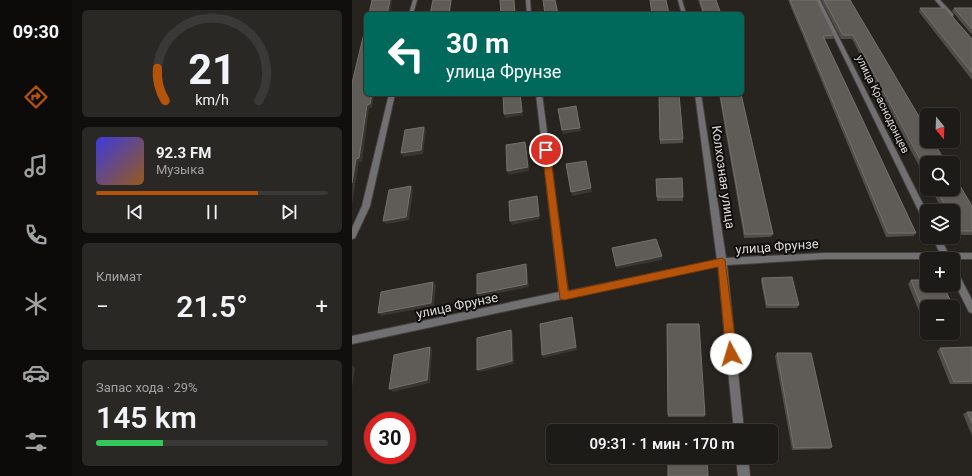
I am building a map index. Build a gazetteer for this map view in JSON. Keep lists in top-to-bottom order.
{
  "streets": {
    "street": ["улица Краснодонцев", "Колхозная улица", "улица Фрунзе"]
  },
  "crossings": [
    ["Колхозная улица", "улица Фрунзе"]
  ],
  "north": "bottom",
  "page": {
    "tabs": "09:30",
    "turn": ["30 m", "улица Фрунзе"],
    "map_buttons": ["+", "−"],
    "song": ["92.3 FM", "Музыка"],
    "tile": [
      "Климат",
      ["Запас хода · 29%", "145 km"]
    ],
    "heat": ["−", "21.5°", "+"],
    "limit": "30",
    "trip": "09:31 · 1 мин · 170 m",
    "gauge": ["21", "km/h"]
  }
}
